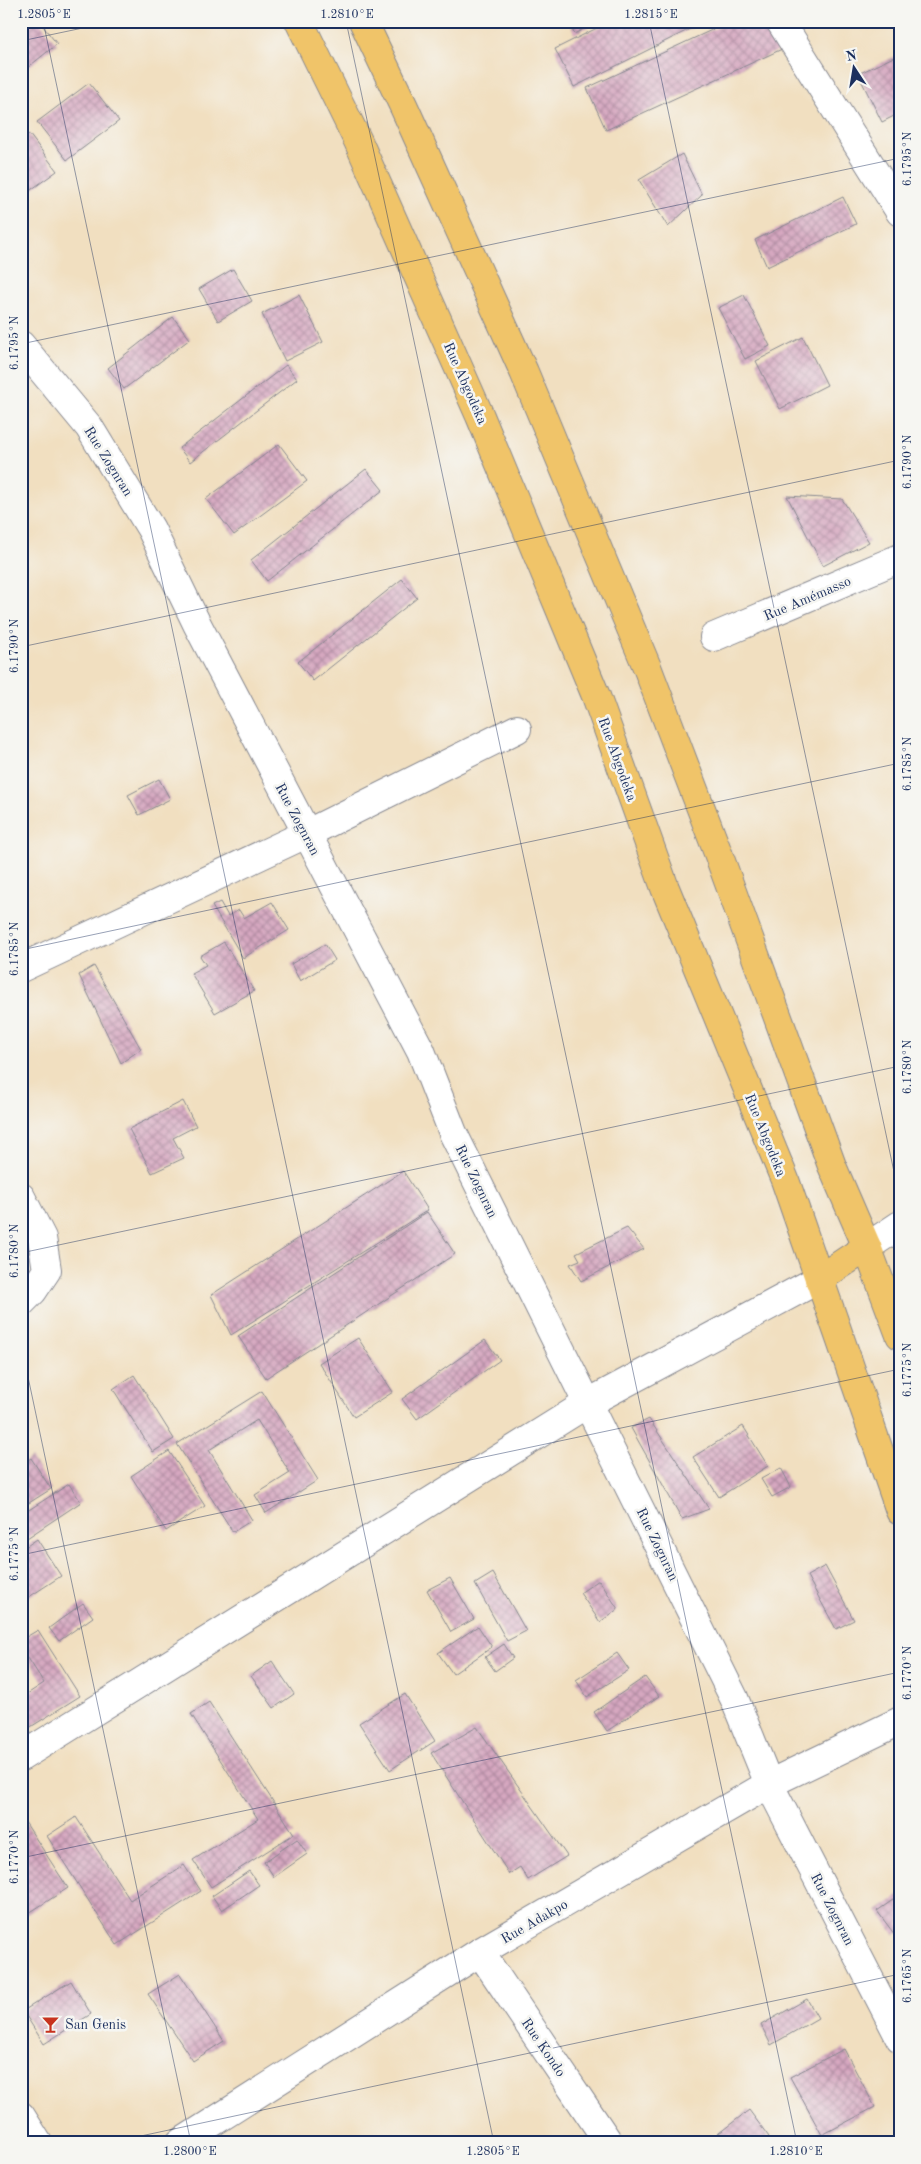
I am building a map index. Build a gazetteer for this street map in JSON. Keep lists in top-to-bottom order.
{
  "streets": {
    "main road": ["Rue Abgodeka"],
    "street": [
      "Rue Zognran",
      "Rue Amémasso",
      "Rue Adakpo",
      "Rue Kondo"
    ]
  },
  "crossings": [
    ["Rue Zognran", "Rue Adakpo"],
    ["Rue Adakpo", "Rue Kondo"]
  ],
  "places": {
    "bar": ["San Genis"]
  },
  "north": "top",
  "coordinates": [
    "1.2805°E",
    "1.2810°E",
    "1.2815°E",
    "6.1795°N",
    "6.1790°N",
    "6.1785°N",
    "6.1780°N",
    "6.1775°N",
    "6.1770°N",
    "6.1765°N",
    "1.2800°E"
  ]
}
